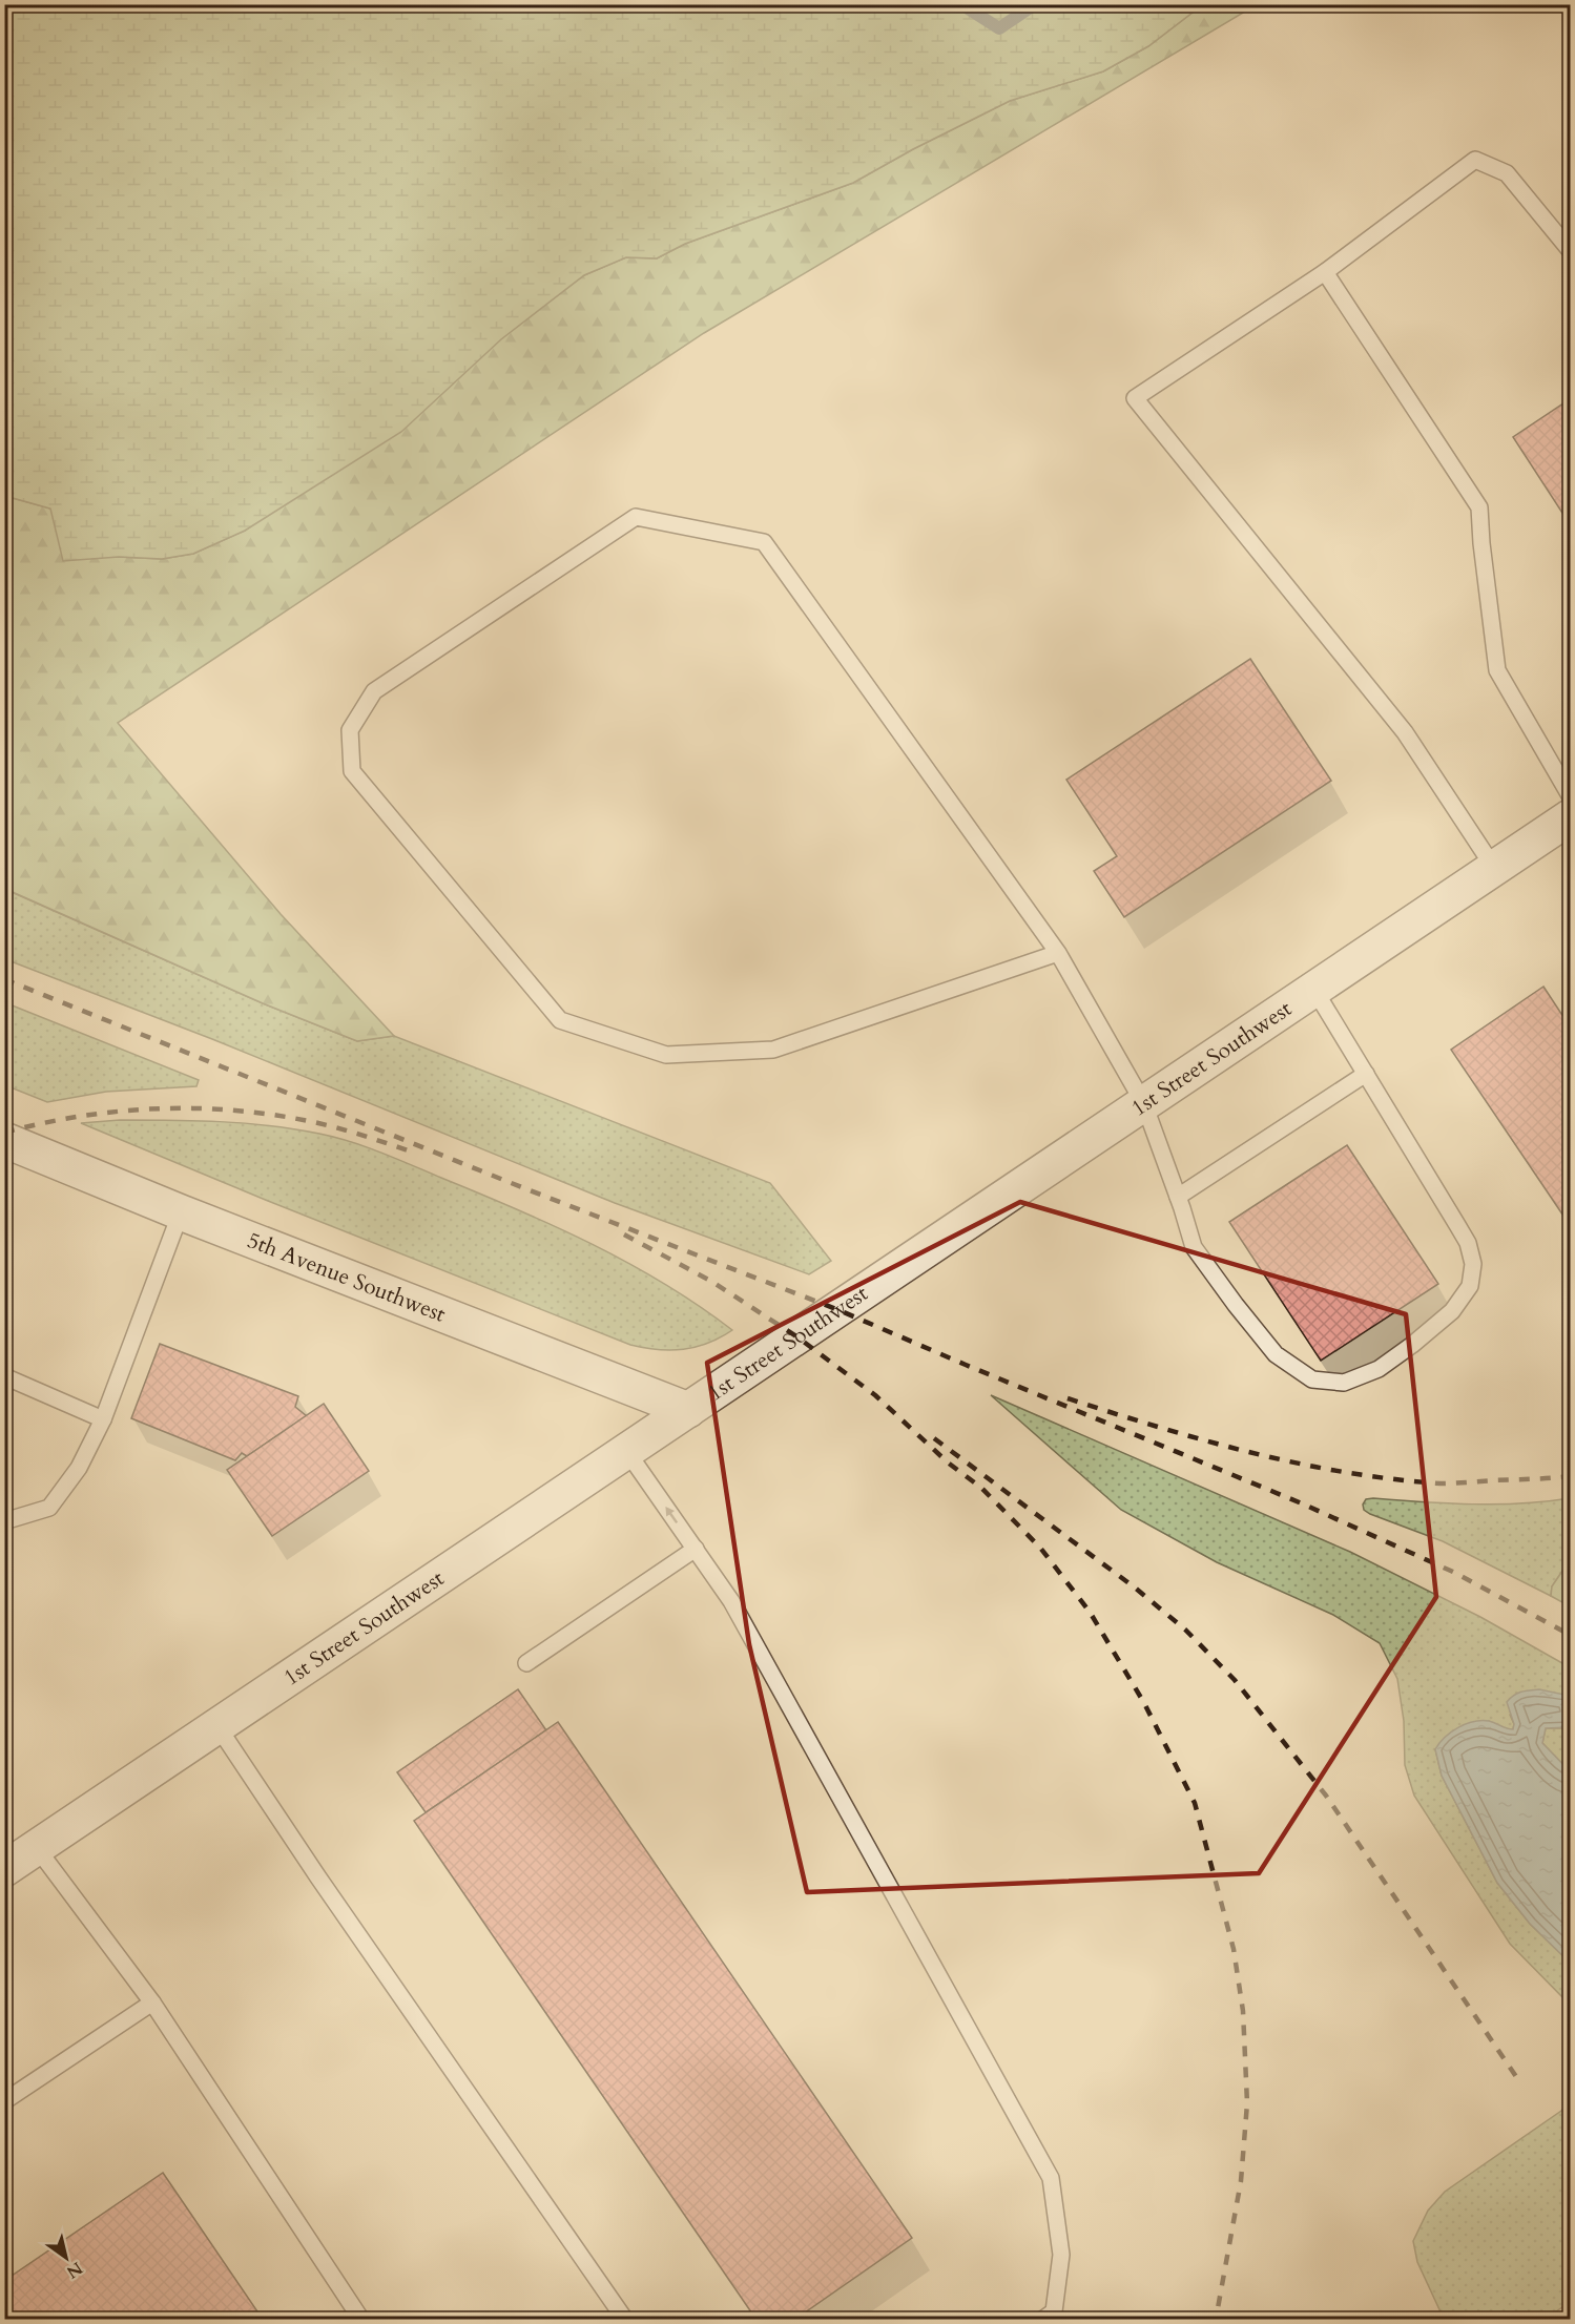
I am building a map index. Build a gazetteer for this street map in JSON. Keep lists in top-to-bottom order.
{
  "streets": {
    "street": ["1st Street Southwest", "5th Avenue Southwest"]
  },
  "crossings": [
    ["1st Street Southwest", "5th Avenue Southwest"]
  ],
  "north": "bottom right"
}
